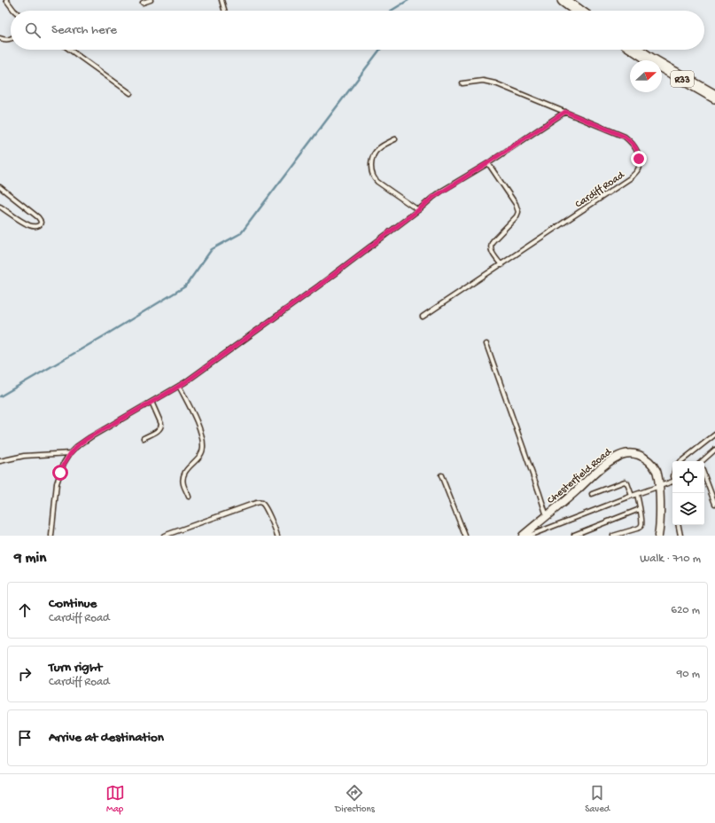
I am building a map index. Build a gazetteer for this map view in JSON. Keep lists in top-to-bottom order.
{
  "streets": {
    "main road": ["R33"],
    "street": ["Chesterfield Road"],
    "lane": ["Cardiff Road"]
  },
  "north": "right",
  "page": {
    "search": "Search here",
    "heading": ["9 min", "Walk · 710 m"],
    "list": [
      ["Continue", "Cardiff Road", "620 m"],
      ["Turn right", "Cardiff Road", "90 m"],
      "Arrive at destination"
    ],
    "nav": ["Map", "Directions", "Saved"]
  }
}
